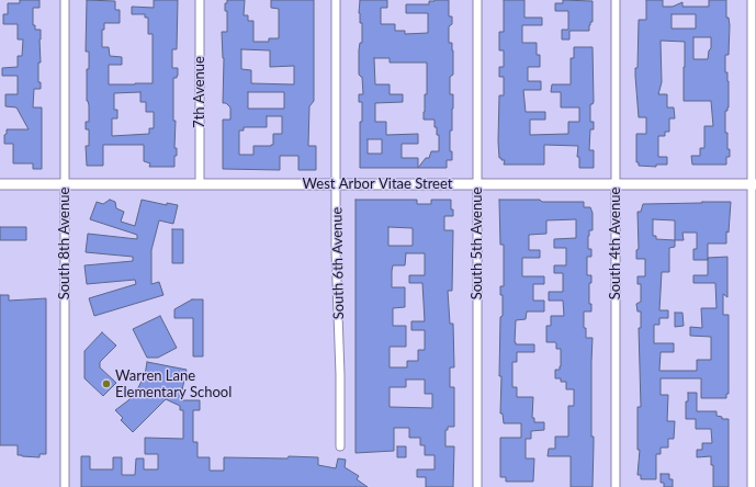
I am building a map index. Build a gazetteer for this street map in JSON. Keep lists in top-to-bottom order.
{
  "streets": {
    "street": [
      "7th Avenue",
      "West Arbor Vitae Street",
      "South 8th Avenue",
      "South 5th Avenue",
      "South 4th Avenue",
      "South 6th Avenue"
    ]
  },
  "crossings": [
    ["7th Avenue", "West Arbor Vitae Street"],
    ["West Arbor Vitae Street", "South 8th Avenue"],
    ["West Arbor Vitae Street", "South 5th Avenue"],
    ["West Arbor Vitae Street", "South 4th Avenue"],
    ["West Arbor Vitae Street", "South 6th Avenue"]
  ],
  "places": ["Warren Lane Elementary School"]
}
